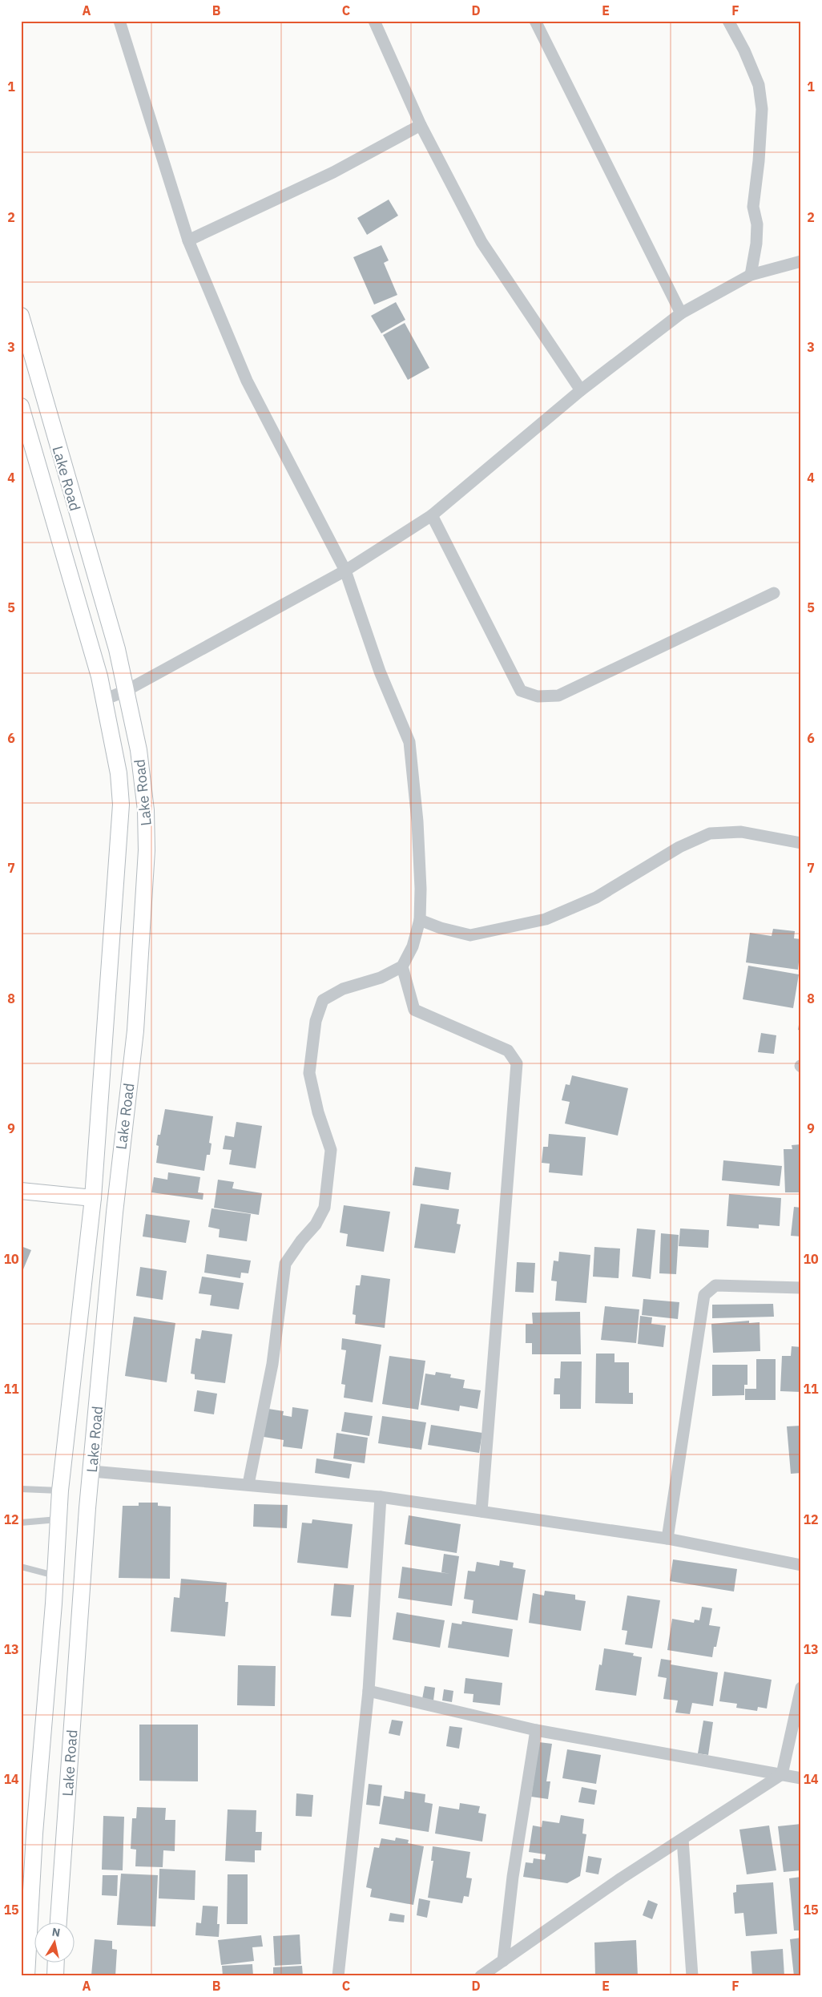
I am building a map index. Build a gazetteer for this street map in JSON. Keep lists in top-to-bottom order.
{
  "streets": {
    "main road": ["Lake Road"]
  },
  "north": "top",
  "grid": {
    "columns": [
      "A",
      "B",
      "C",
      "D",
      "E",
      "F"
    ],
    "rows": [
      "1",
      "2",
      "3",
      "4",
      "5",
      "6",
      "7",
      "8",
      "9",
      "10",
      "11",
      "12",
      "13",
      "14",
      "15"
    ]
  }
}
